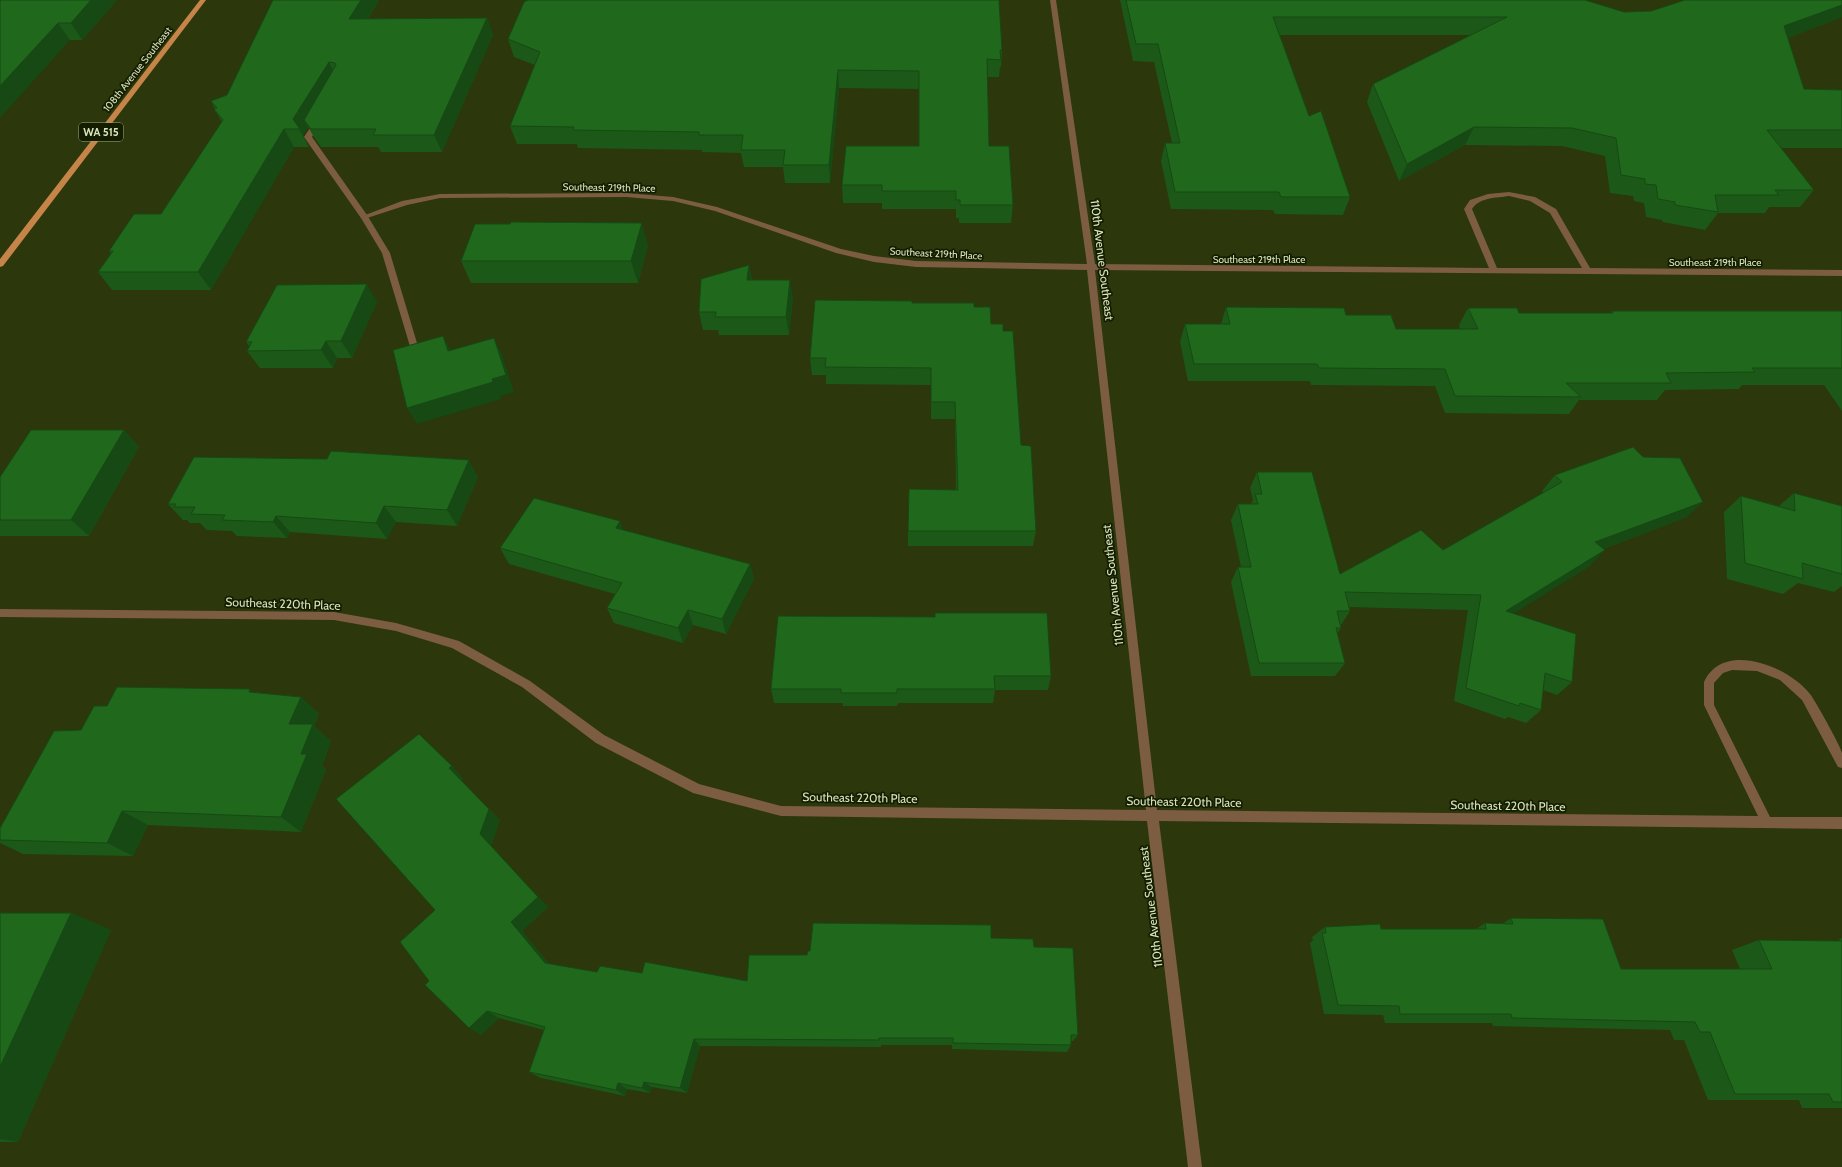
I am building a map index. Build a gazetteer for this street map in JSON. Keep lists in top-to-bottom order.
{
  "streets": {
    "main road": ["108th Avenue Southeast", "WA 515"],
    "street": ["Southeast 219th Place", "110th Avenue Southeast", "Southeast 220th Place"]
  },
  "crossings": [
    ["Southeast 219th Place", "110th Avenue Southeast"],
    ["110th Avenue Southeast", "Southeast 220th Place"]
  ]
}
